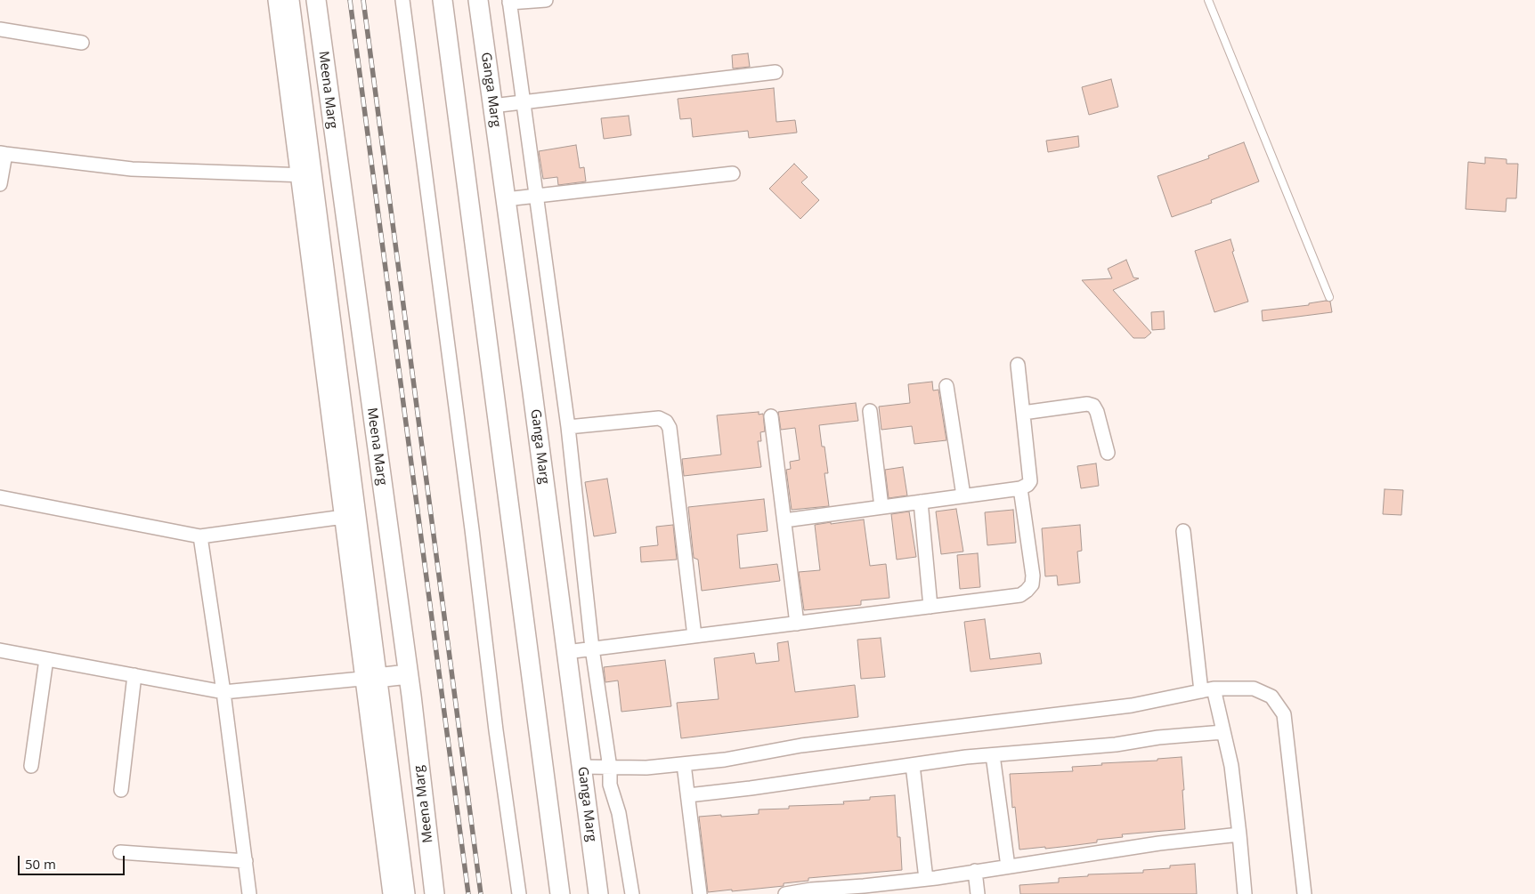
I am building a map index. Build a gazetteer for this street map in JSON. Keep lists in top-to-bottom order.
{
  "streets": {
    "street": ["Meena Marg", "Ganga Marg"]
  },
  "scale_bar": "50 m"
}
